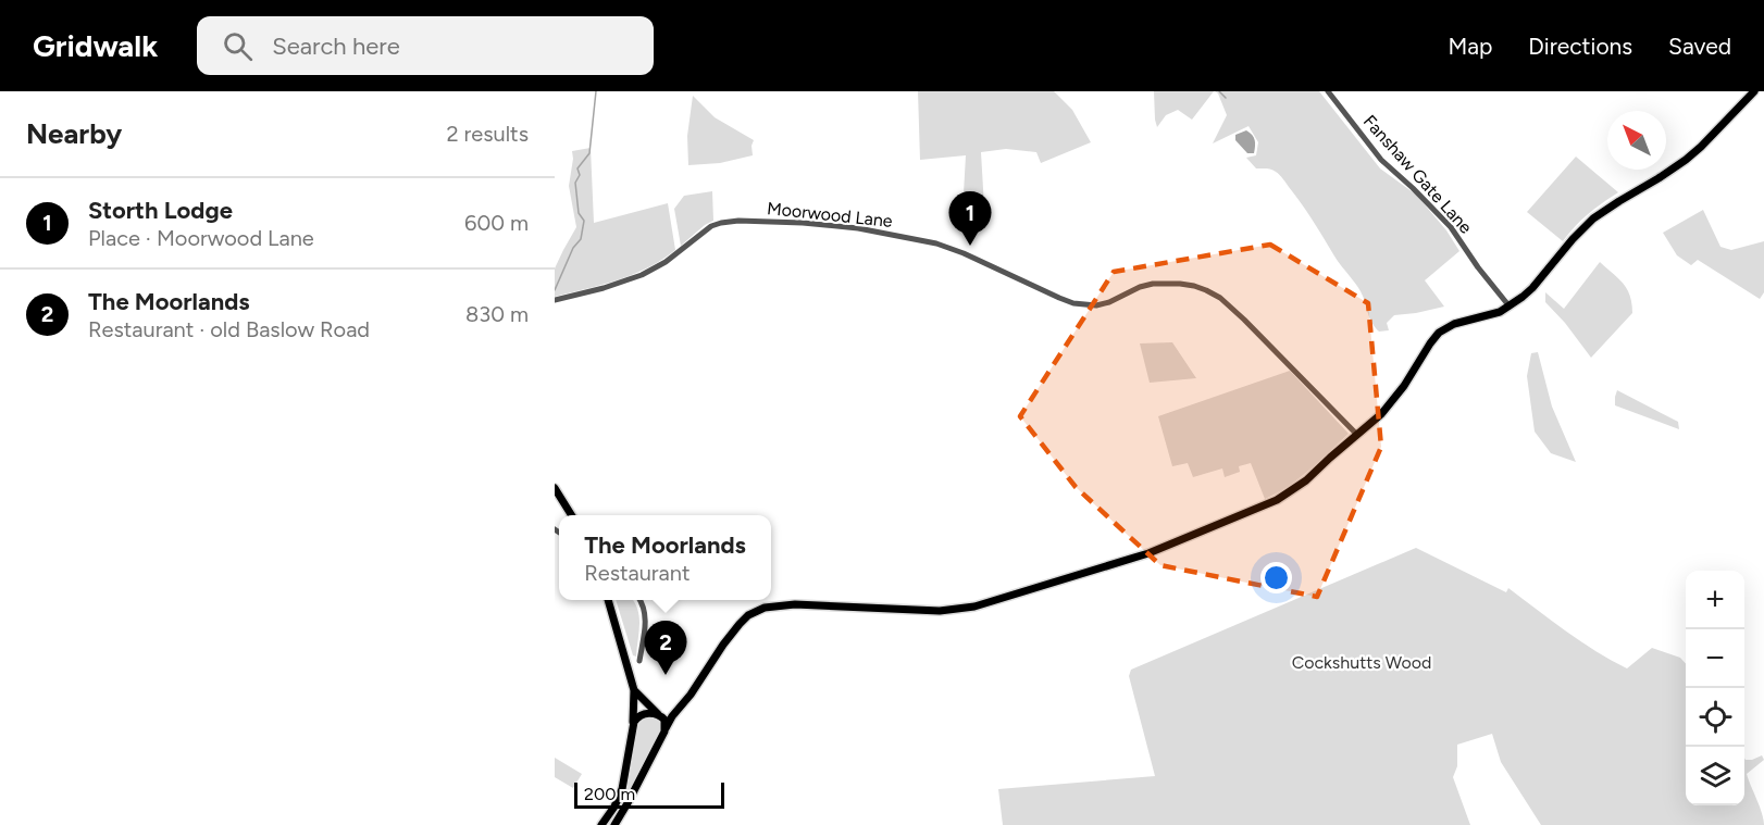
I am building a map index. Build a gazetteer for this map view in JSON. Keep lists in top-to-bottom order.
{
  "streets": {
    "street": ["Fanshaw Gate Lane", "Moorwood Lane"]
  },
  "parks": ["Cockshutts Wood"],
  "scale_bar": "200 m",
  "north": "top left",
  "page": {
    "header": "Gridwalk",
    "search": "Search here",
    "nav": ["Map", "Directions", "Saved"],
    "heading": ["Nearby", "2 results"],
    "list": [
      {
        "mark": "1",
        "name": "Storth Lodge",
        "note": "Place · Moorwood Lane",
        "value": "600 m"
      },
      {
        "mark": "2",
        "name": "The Moorlands",
        "note": "Restaurant · old Baslow Road",
        "value": "830 m"
      }
    ],
    "pins": ["1", "2"],
    "popup": ["The Moorlands", "Restaurant"],
    "map_buttons": ["+", "−"],
    "scale": "200 m"
  }
}
